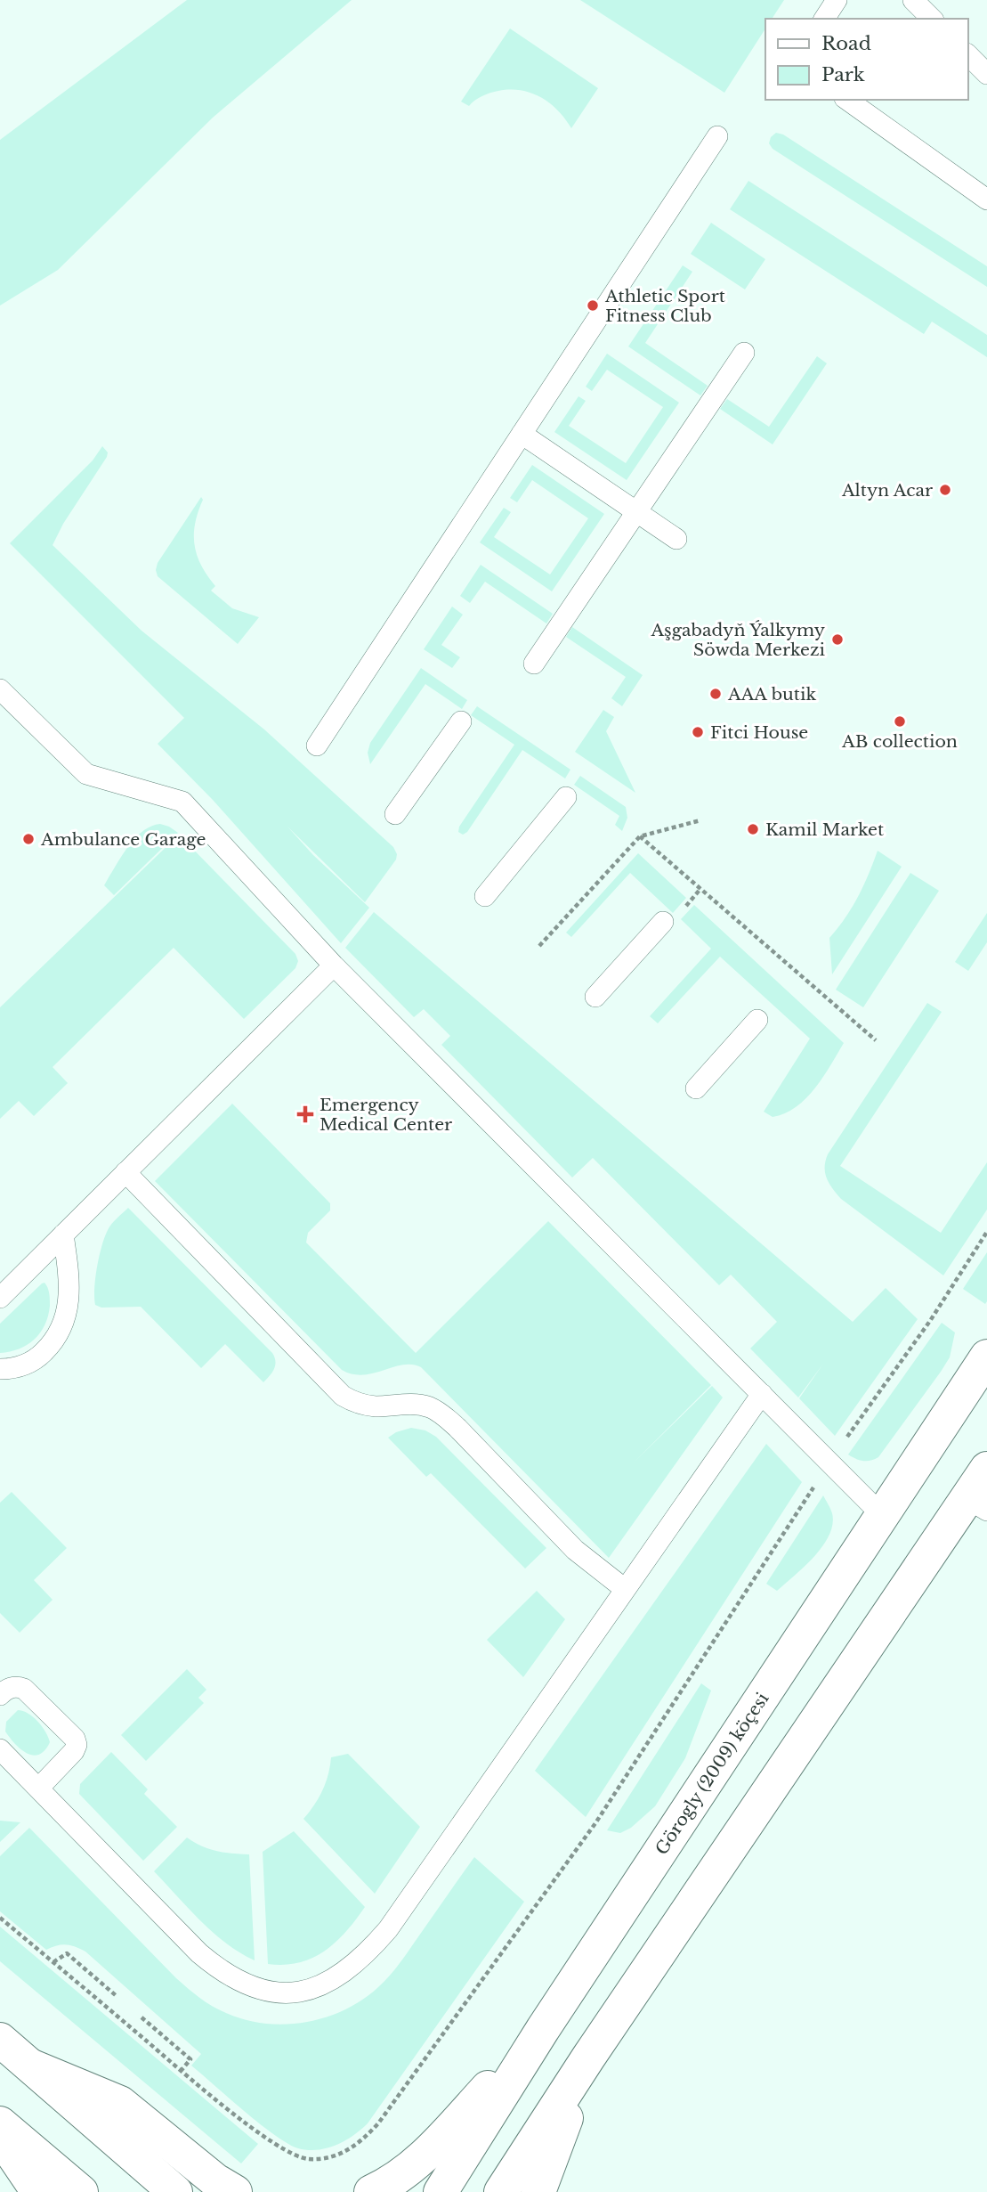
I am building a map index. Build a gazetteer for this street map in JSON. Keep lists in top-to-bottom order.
{
  "streets": {
    "main road": ["Görogly (2009) köçesi"]
  },
  "places": {
    "other": [
      "Athletic Sport Fitness Club",
      "Altyn Acar",
      "Aşgabadyň Ýalkymy Söwda Merkezi",
      "AAA butik",
      "AB collection",
      "Fitci House",
      "Kamil Market",
      "Ambulance Garage"
    ],
    "health": ["Emergency Medical Center"]
  },
  "legend": ["Road", "Park"]
}
